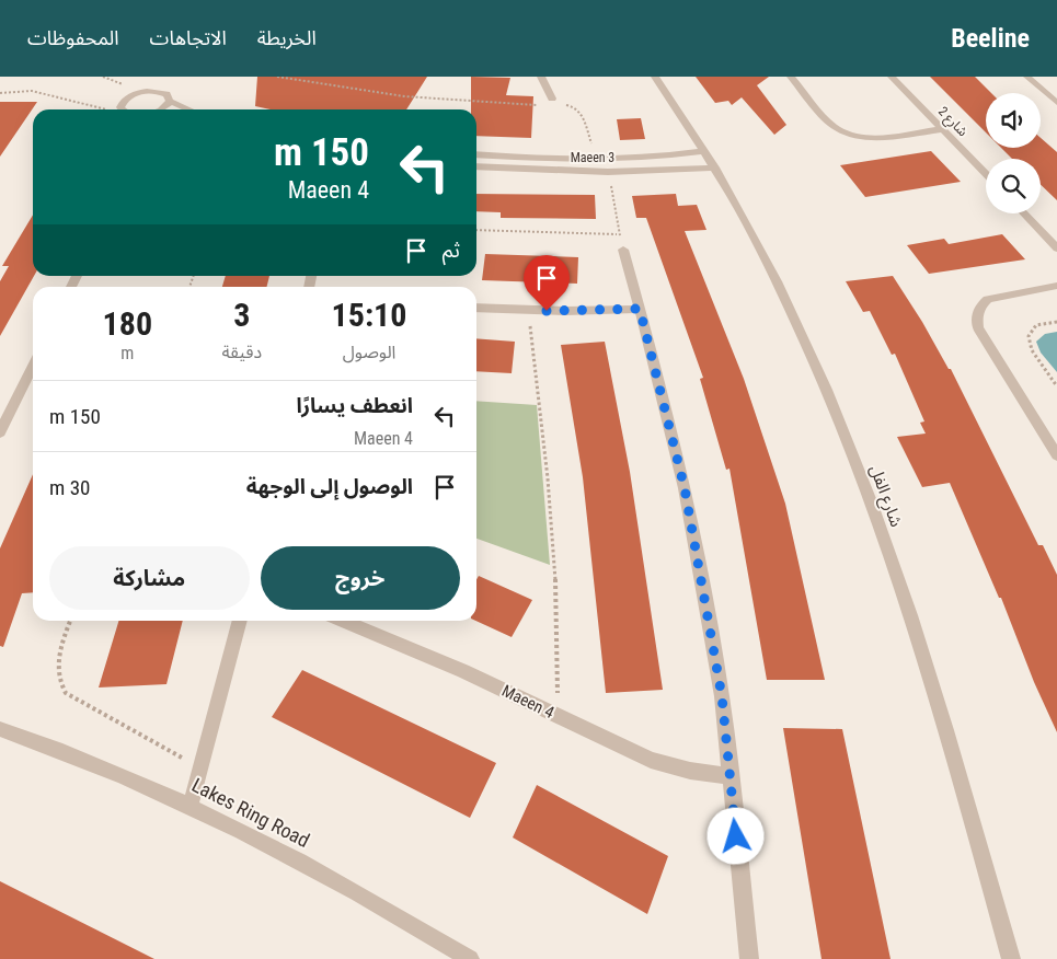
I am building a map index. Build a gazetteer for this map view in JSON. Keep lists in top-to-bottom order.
{
  "streets": {
    "street": [
      "شارع 2",
      "Maeen 3",
      "شارع الفل",
      "Maeen 4",
      "Lakes Ring Road"
    ]
  },
  "crossings": [
    ["Maeen 3", "شارع الفل"]
  ],
  "page": {
    "header": "Beeline",
    "nav": ["الخريطة", "الاتجاهات", "المحفوظات"],
    "turn": ["150 m", "Maeen 4"],
    "then": "ثم",
    "eta": [
      "15:10",
      "الوصول",
      "3",
      "دقيقة",
      "180",
      "m"
    ],
    "list": [
      {
        "name": "انعطف يسارًا",
        "note": "Maeen 4",
        "value": "150 m"
      },
      {
        "name": "الوصول إلى الوجهة",
        "value": "30 m"
      }
    ],
    "buttons": ["خروج", "مشاركة"]
  }
}
